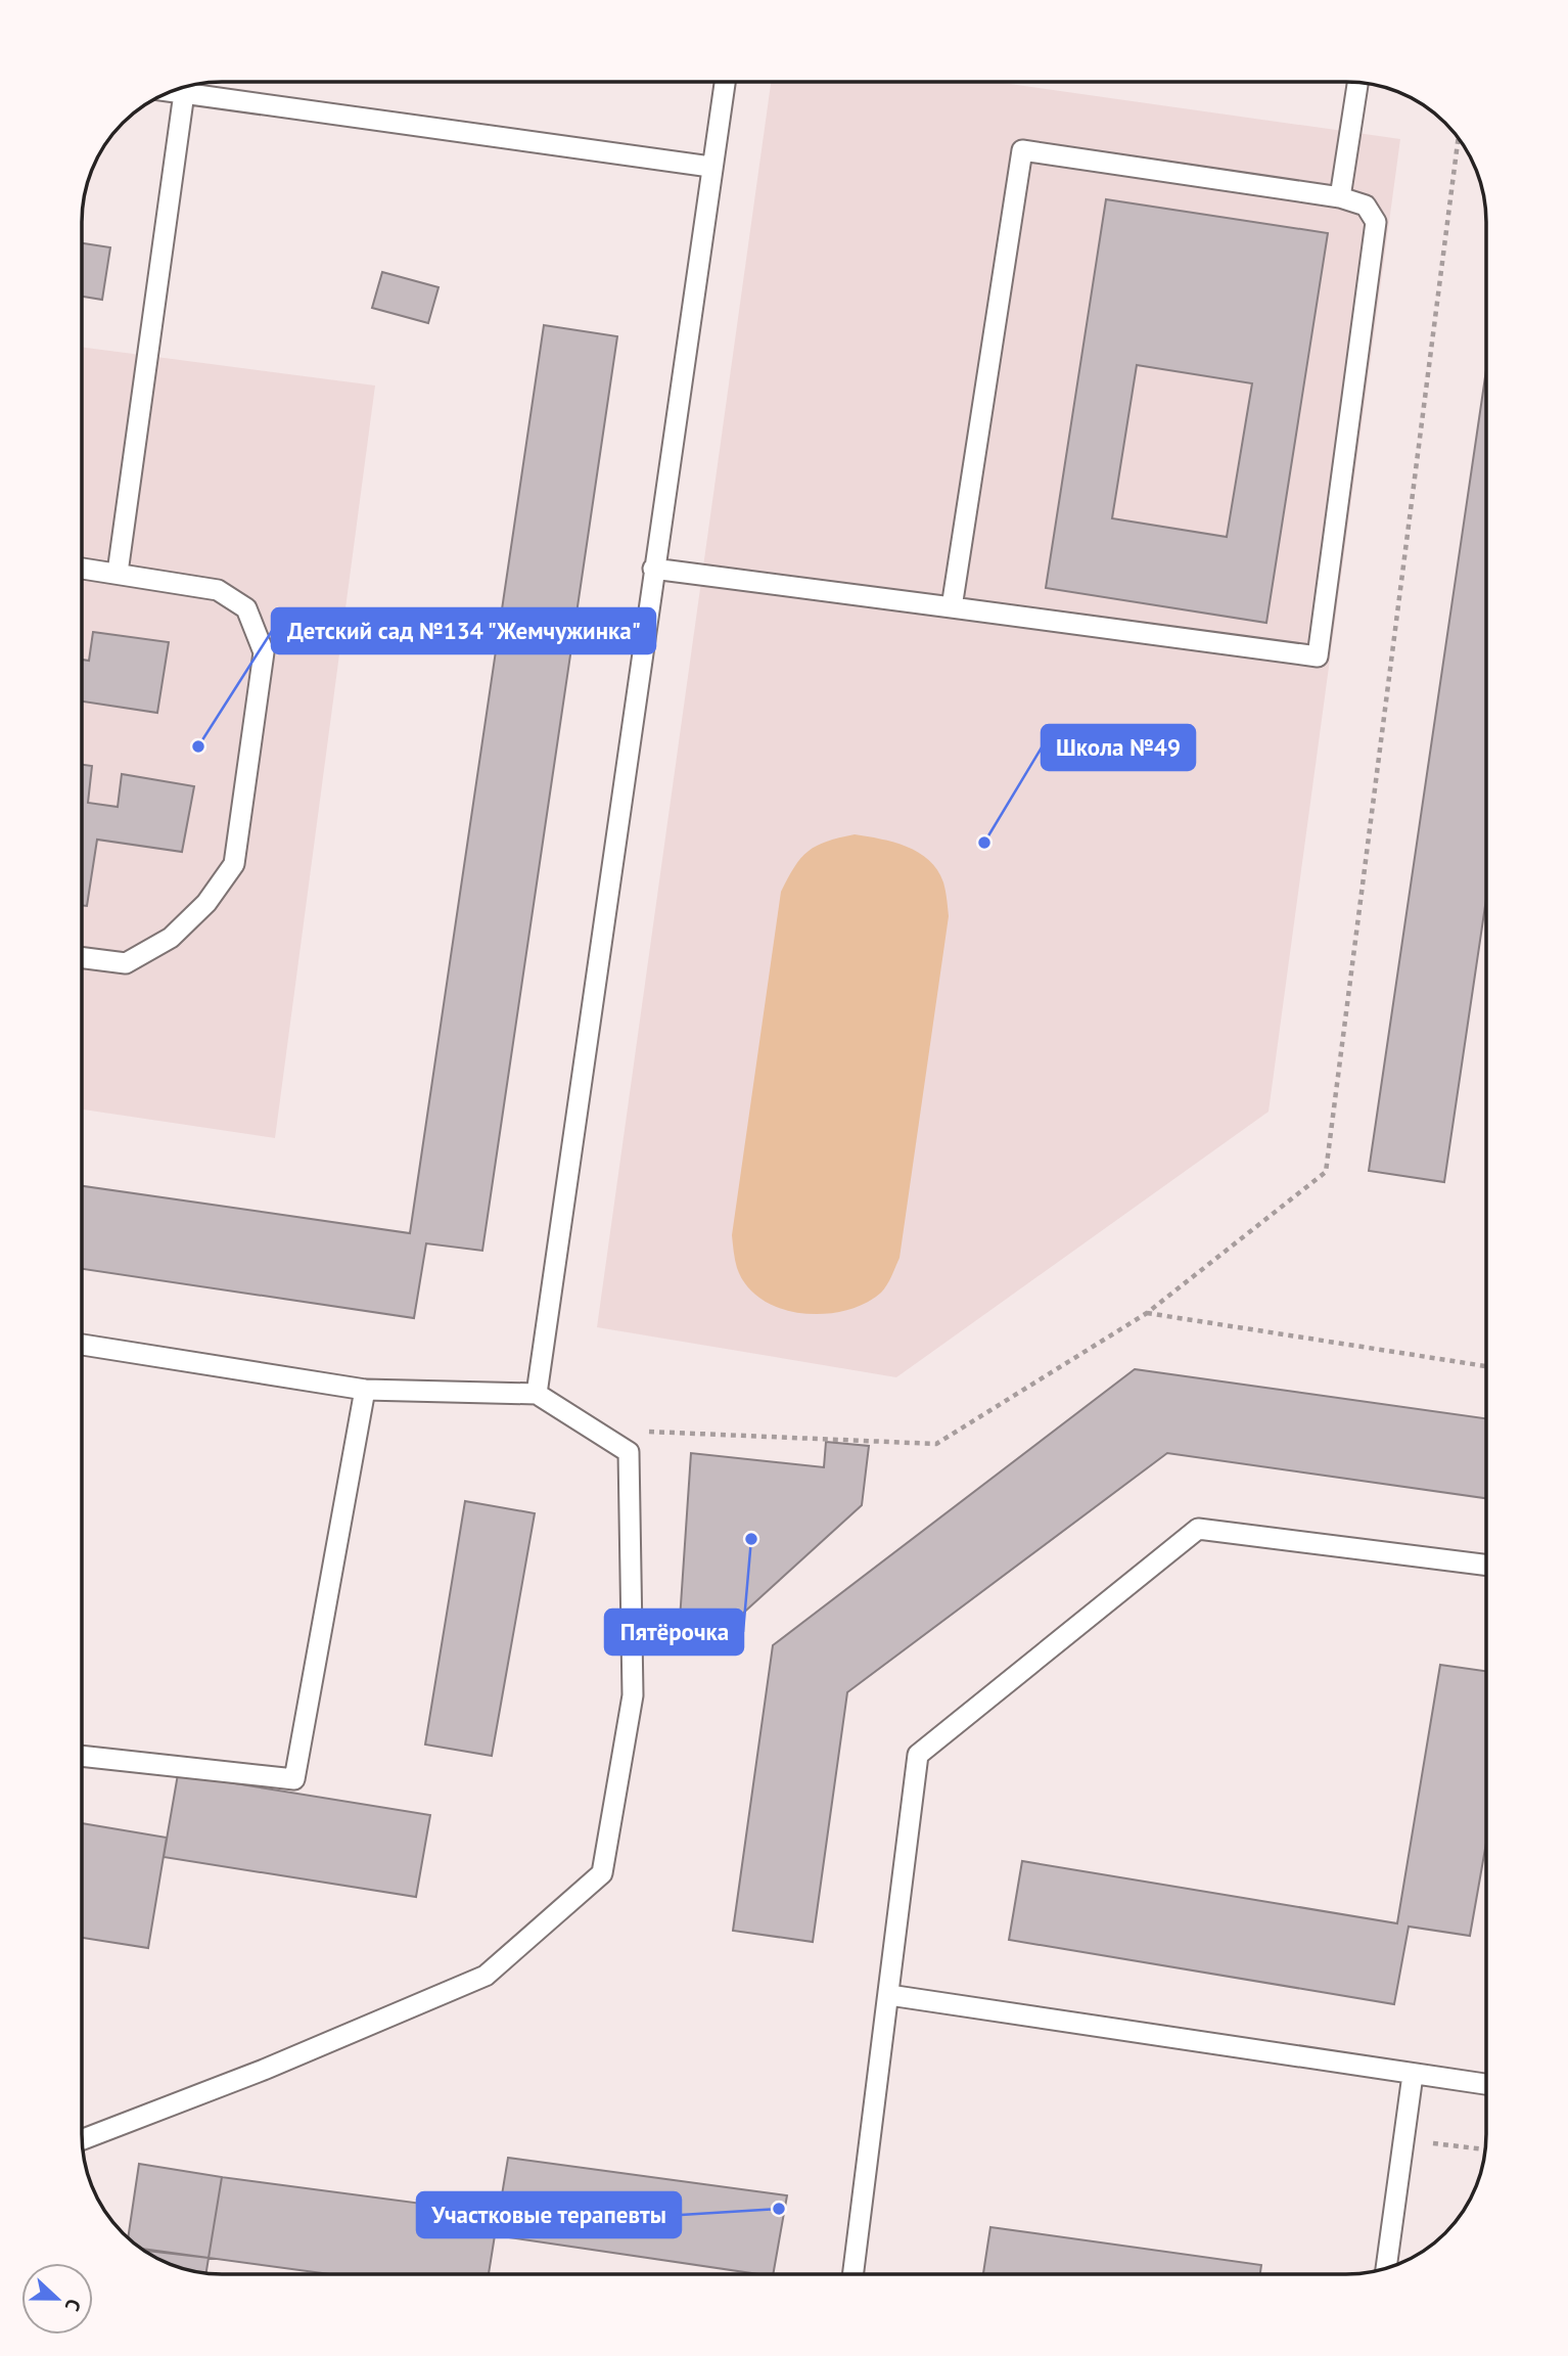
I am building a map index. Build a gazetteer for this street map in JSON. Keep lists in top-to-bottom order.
{
  "places": [
    "Детский сад №134 \"Жемчужинка\"",
    "Школа №49",
    "Пятёрочка",
    "Участковые терапевты"
  ],
  "north": "right"
}
